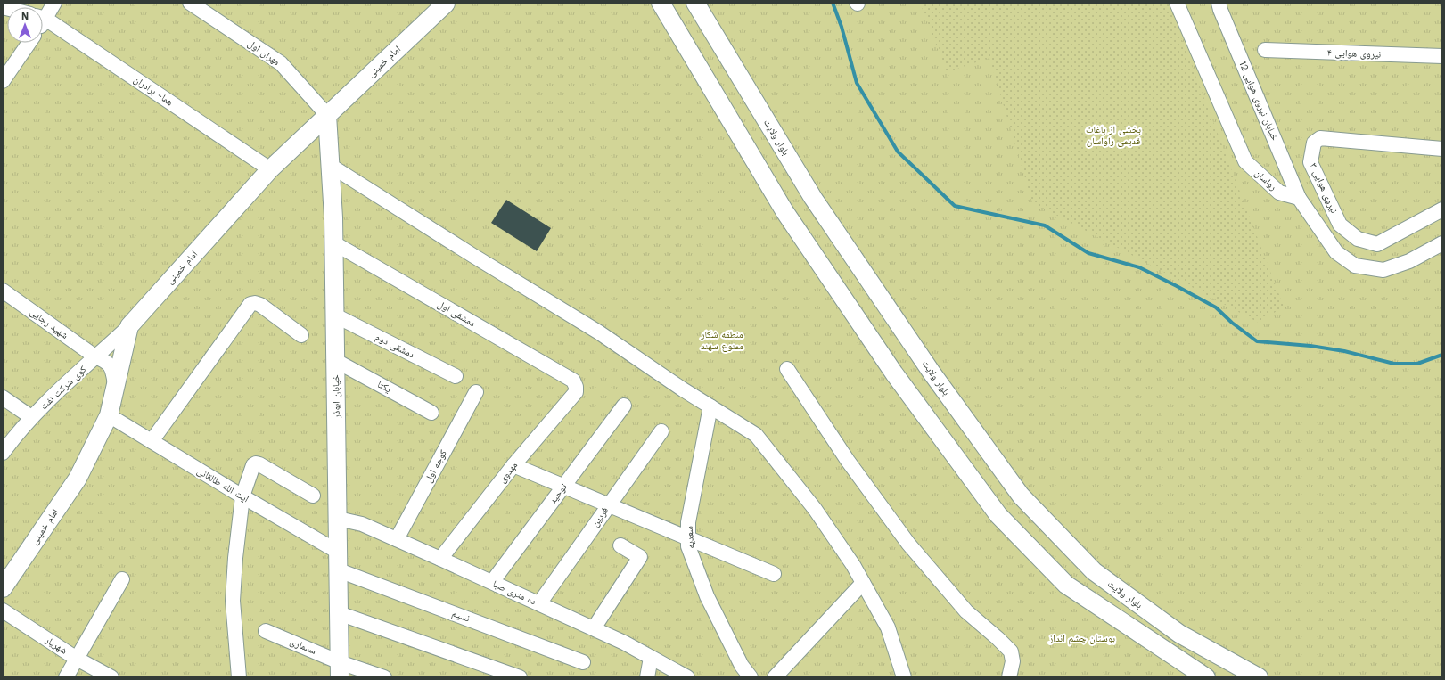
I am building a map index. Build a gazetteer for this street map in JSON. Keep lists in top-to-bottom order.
{
  "streets": {
    "main road": ["امام خمینی", "بلوار ولایت", "خیابان ابوذر"],
    "street": [
      "مهران اول",
      "نیروی هوایی ۴",
      "هما- برادران",
      "خیابان نیروی هوایی 12",
      "رواسان",
      "نیروی هوایی ۳",
      "دمشقی اول",
      "شهید رجایی",
      "دمشقی دوم",
      "یکتا",
      "کوی شرکت نفت",
      "کوچه اول",
      "مهدوی",
      "ایت الله طالقانی",
      "توحید",
      "فردین",
      "سعدیه",
      "ده متری صبا",
      "نسیم",
      "شهریار",
      "مسماری"
    ]
  },
  "crossings": [
    ["مهران اول", "امام خمینی"],
    ["مهران اول", "خیابان ابوذر"],
    ["امام خمینی", "هما- برادران"],
    ["امام خمینی", "شهید رجایی"],
    ["امام خمینی", "کوی شرکت نفت"],
    ["امام خمینی", "خیابان ابوذر"],
    ["امام خمینی", "ایت الله طالقانی"],
    ["خیابان نیروی هوایی 12", "رواسان"],
    ["دمشقی اول", "خیابان ابوذر"],
    ["دمشقی اول", "مهدوی"],
    ["شهید رجایی", "کوی شرکت نفت"],
    ["دمشقی دوم", "خیابان ابوذر"],
    ["یکتا", "خیابان ابوذر"],
    ["خیابان ابوذر", "ایت الله طالقانی"],
    ["خیابان ابوذر", "ده متری صبا"],
    ["خیابان ابوذر", "نسیم"],
    ["خیابان ابوذر", "مسماری"],
    ["کوچه اول", "ده متری صبا"],
    ["مهدوی", "ده متری صبا"],
    ["توحید", "ده متری صبا"],
    ["فردین", "ده متری صبا"]
  ],
  "parks": ["بخشی از باغات قدیمی راواسان", "منطقه شکار ممنوع سهند", "بوستان چشم انداز"],
  "north": "top"
}
